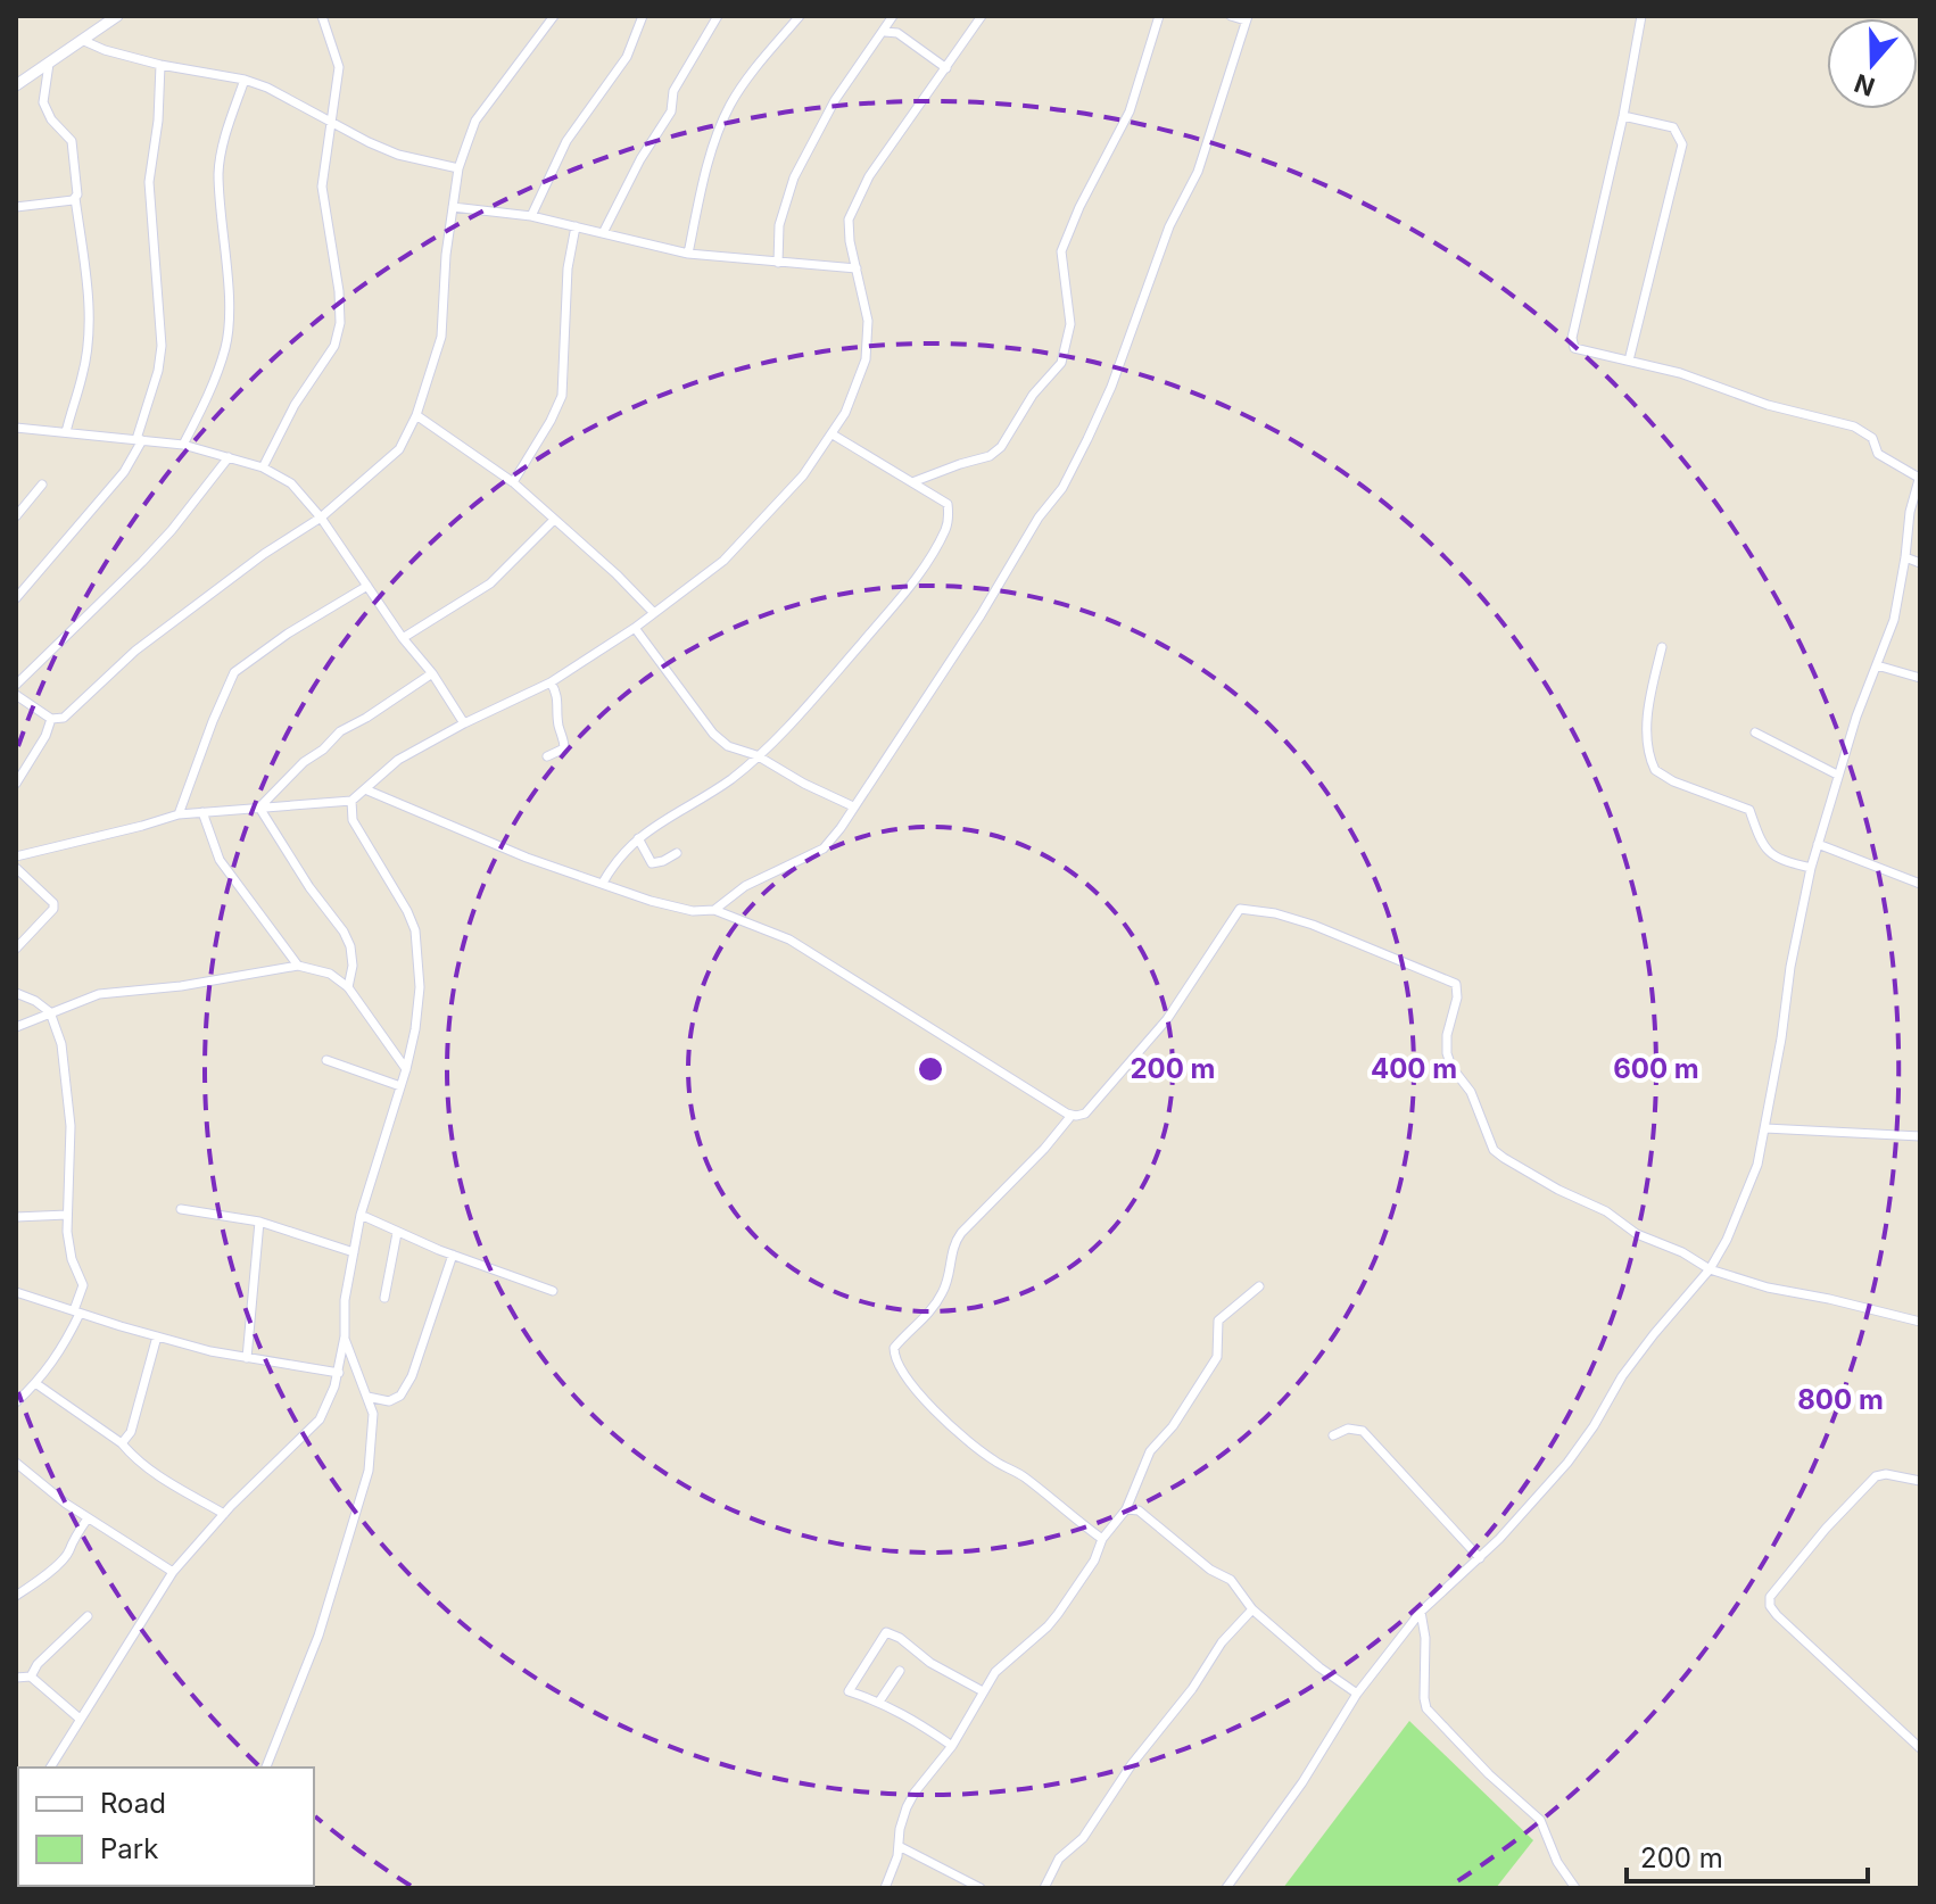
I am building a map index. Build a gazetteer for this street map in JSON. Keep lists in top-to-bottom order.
{
  "legend": ["Road", "Park"],
  "scale_bar": "200 m",
  "north": "bottom",
  "rings": [
    "200 m",
    "400 m",
    "600 m",
    "800 m"
  ]
}
